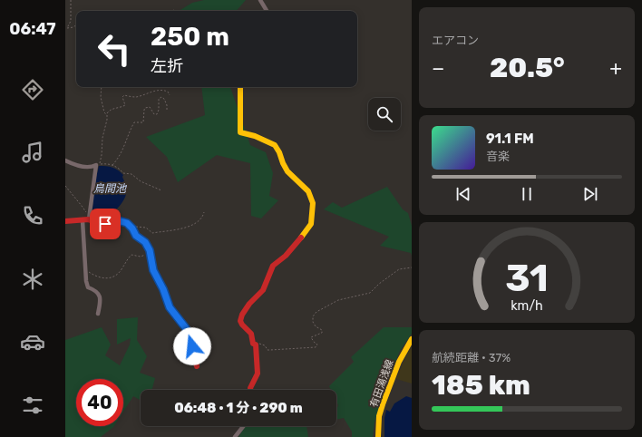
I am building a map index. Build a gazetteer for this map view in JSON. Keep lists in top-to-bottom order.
{
  "streets": {
    "street": ["有田湯浅線"]
  },
  "water": ["鳥間池"],
  "page": {
    "tabs": "06:47",
    "tile": [
      "エアコン",
      ["航続距離 · 37%", "185 km"]
    ],
    "turn": ["250 m", "左折"],
    "heat": ["−", "20.5°", "+"],
    "song": ["91.1 FM", "音楽"],
    "limit": "40",
    "trip": "06:48 · 1 分 · 290 m",
    "gauge": ["31", "km/h"]
  }
}
